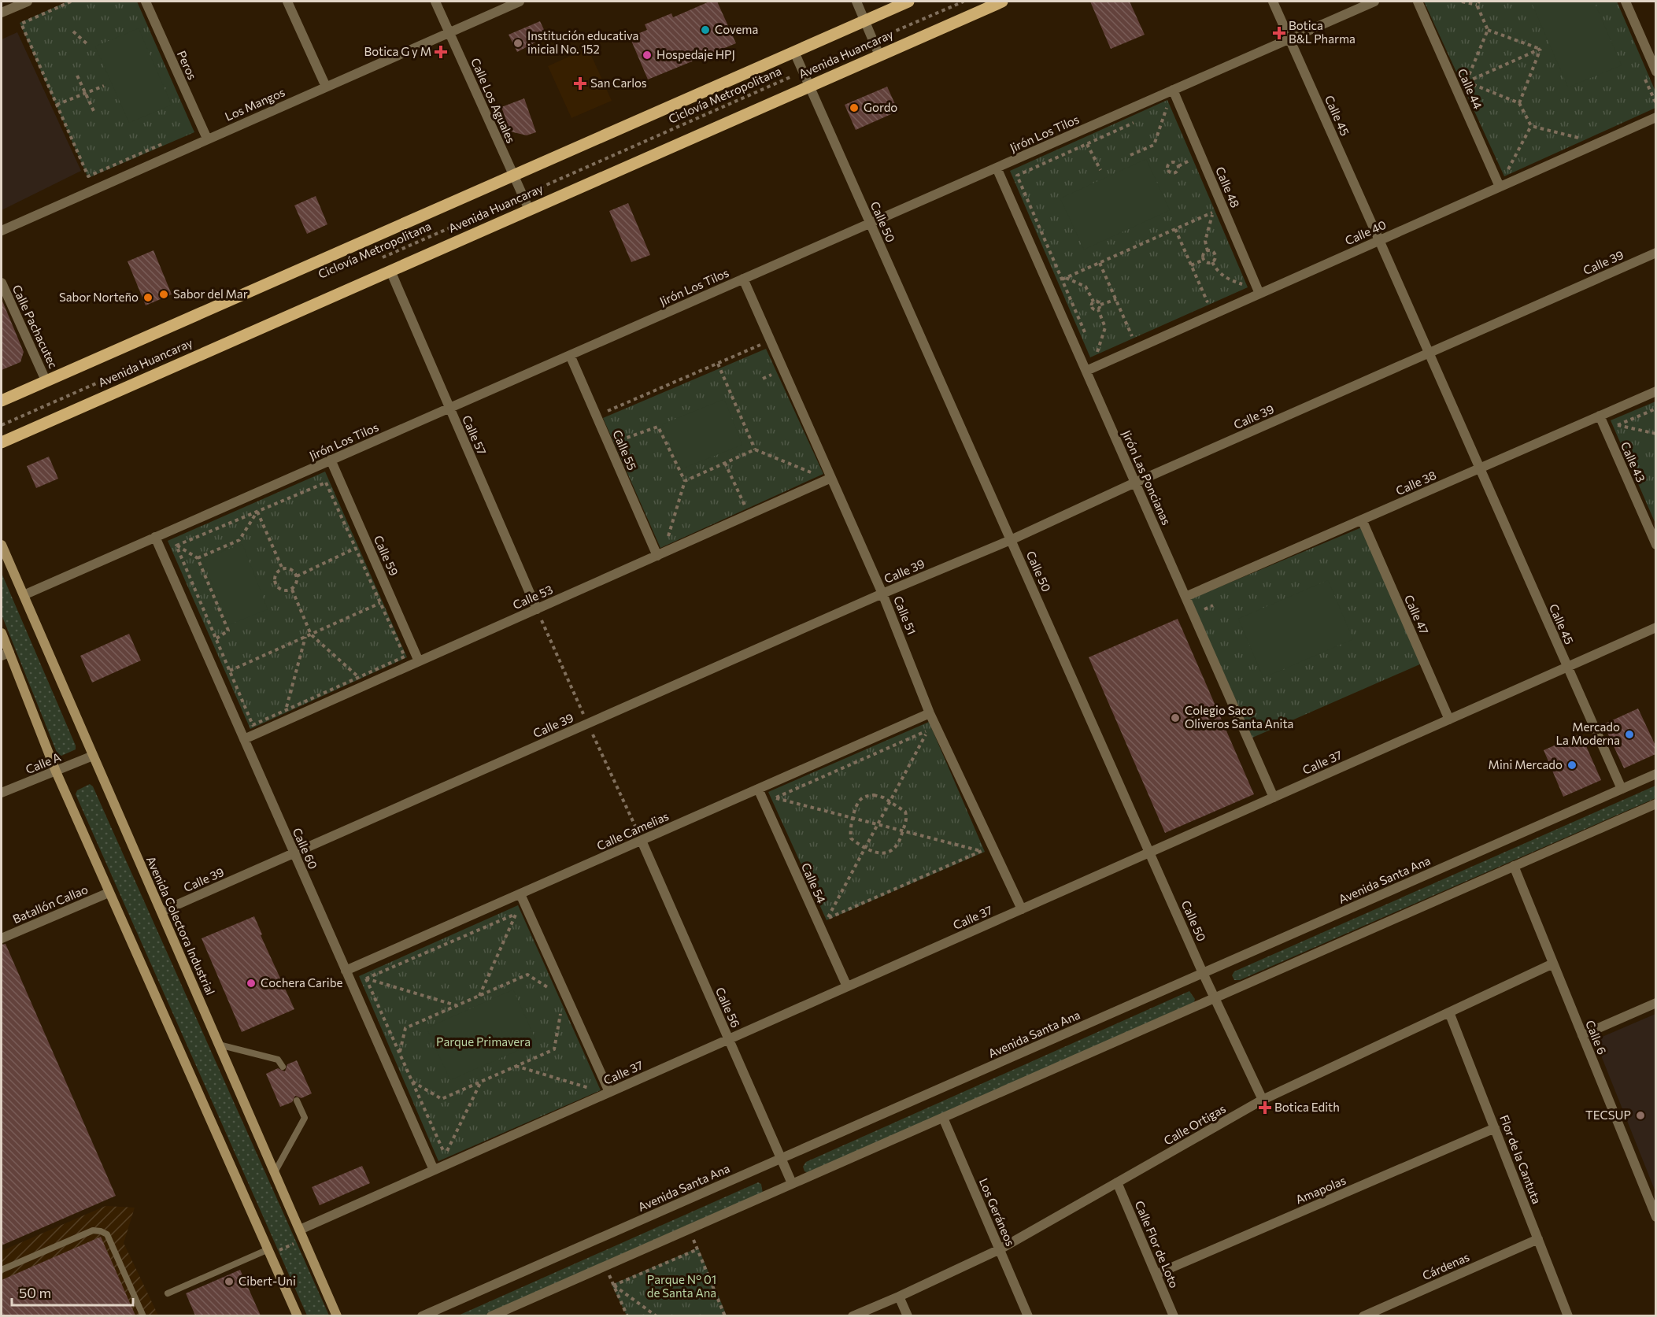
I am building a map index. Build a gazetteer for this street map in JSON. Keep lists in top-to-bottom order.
{
  "streets": {
    "main road": ["Avenida Huancaray", "Avenida Colectora Industrial"],
    "street": [
      "Peros",
      "Calle 44",
      "Calle Los Aguales",
      "Los Mangos",
      "Calle 45",
      "Jirón Los Tilos",
      "Calle 48",
      "Calle 50",
      "Calle 40",
      "Calle 39",
      "Calle Pachacutec",
      "Calle 57",
      "Calle 55",
      "Calle 43",
      "Jirón Las Poncianas",
      "Calle 38",
      "Calle 59",
      "Calle 53",
      "Calle 47",
      "Calle 51",
      "Calle 37",
      "Calle A",
      "Calle Camelias",
      "Calle 60",
      "Avenida Santa Ana",
      "Calle 54",
      "Batallón Callao",
      "Calle 56",
      "Calle 6",
      "Calle Ortigas",
      "Flor de la Cantuta",
      "Amapolas",
      "Los Geráneos",
      "Calle Flor de Loto",
      "Cárdenas"
    ],
    "path": ["Ciclovía Metropolitana"]
  },
  "crossings": [
    ["Avenida Huancaray", "Calle Los Aguales"],
    ["Avenida Huancaray", "Calle 50"],
    ["Avenida Huancaray", "Calle Pachacutec"],
    ["Avenida Huancaray", "Calle 57"],
    ["Peros", "Los Mangos"],
    ["Calle 44", "Calle 40"],
    ["Ciclovía Metropolitana", "Calle Los Aguales"],
    ["Ciclovía Metropolitana", "Calle 50"],
    ["Calle Los Aguales", "Los Mangos"],
    ["Calle 45", "Jirón Los Tilos"],
    ["Calle 45", "Calle 40"],
    ["Calle 45", "Calle 39"],
    ["Calle 45", "Calle 38"],
    ["Calle 45", "Calle 37"],
    ["Calle 45", "Avenida Santa Ana"],
    ["Jirón Los Tilos", "Calle 48"],
    ["Jirón Los Tilos", "Calle 50"],
    ["Jirón Los Tilos", "Calle 57"],
    ["Jirón Los Tilos", "Calle 55"],
    ["Jirón Los Tilos", "Jirón Las Poncianas"],
    ["Jirón Los Tilos", "Calle 59"],
    ["Jirón Los Tilos", "Calle 51"],
    ["Jirón Los Tilos", "Calle 60"],
    ["Jirón Los Tilos", "Avenida Colectora Industrial"],
    ["Calle 48", "Calle 40"],
    ["Calle 50", "Calle 39"],
    ["Calle 50", "Calle 37"],
    ["Calle 50", "Avenida Santa Ana"],
    ["Calle 50", "Calle Ortigas"],
    ["Calle 40", "Jirón Las Poncianas"],
    ["Calle 39", "Jirón Las Poncianas"],
    ["Calle 39", "Calle 51"],
    ["Calle 39", "Calle 60"],
    ["Calle 39", "Avenida Colectora Industrial"],
    ["Calle 57", "Calle 53"],
    ["Calle 55", "Calle 53"],
    ["Calle 43", "Calle 38"],
    ["Jirón Las Poncianas", "Calle 38"],
    ["Jirón Las Poncianas", "Calle 37"],
    ["Calle 38", "Calle 47"],
    ["Calle 59", "Calle 53"],
    ["Calle 53", "Calle 51"],
    ["Calle 53", "Calle 60"],
    ["Calle 47", "Calle 37"],
    ["Calle 51", "Calle 37"],
    ["Calle 51", "Calle Camelias"],
    ["Calle 37", "Calle 60"],
    ["Calle 37", "Calle 54"],
    ["Calle 37", "Avenida Colectora Industrial"],
    ["Calle 37", "Calle 56"],
    ["Calle A", "Avenida Colectora Industrial"],
    ["Calle Camelias", "Calle 60"],
    ["Calle Camelias", "Calle 54"],
    ["Calle Camelias", "Calle 56"],
    ["Avenida Santa Ana", "Calle 56"],
    ["Calle 6", "Calle Ortigas"],
    ["Calle Ortigas", "Flor de la Cantuta"],
    ["Calle Ortigas", "Los Geráneos"],
    ["Calle Ortigas", "Calle Flor de Loto"],
    ["Flor de la Cantuta", "Amapolas"],
    ["Flor de la Cantuta", "Cárdenas"],
    ["Amapolas", "Calle Flor de Loto"]
  ],
  "parks": ["Parque Primavera", "Parque N° 01 de Santa Ana"],
  "places": {
    "other": [
      "Covema",
      "Institución educativa inicial No. 152",
      "Hospedaje HPJ",
      "Gordo",
      "Sabor del Mar",
      "Sabor Norteño",
      "Colegio Saco Oliveros Santa Anita",
      "Mercado La Moderna",
      "Mini Mercado",
      "Cochera Caribe",
      "TECSUP",
      "Cibert-Uni"
    ],
    "health": [
      "Botica B&L Pharma",
      "Botica G y M",
      "San Carlos",
      "Botica Edith"
    ]
  },
  "scale_bar": "50 m"
}
